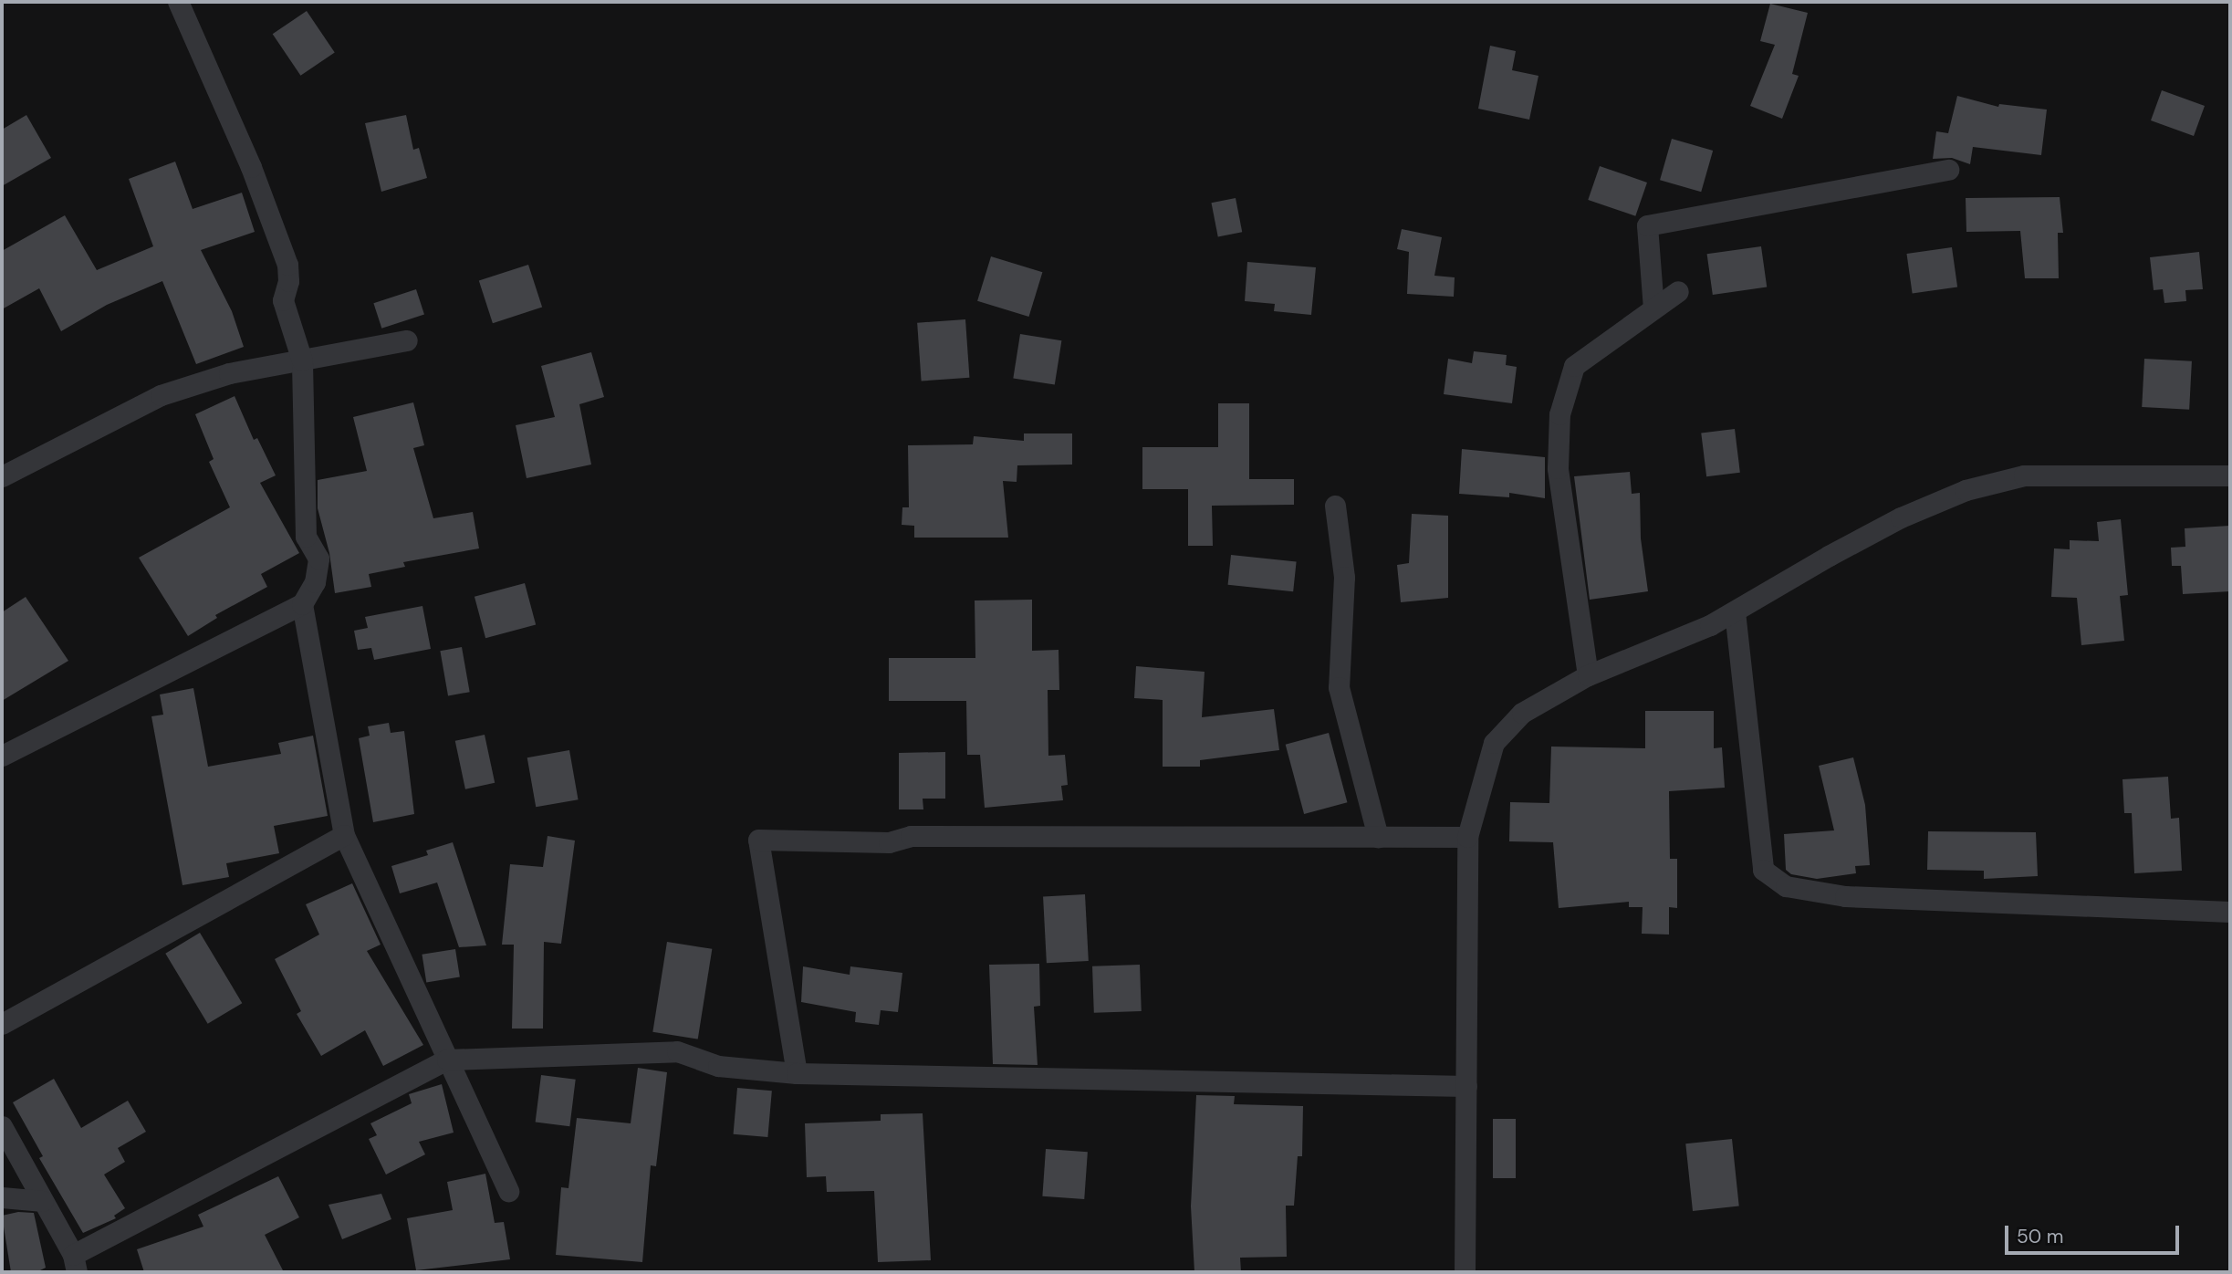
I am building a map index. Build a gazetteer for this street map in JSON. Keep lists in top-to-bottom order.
{
  "scale_bar": "50 m"
}
